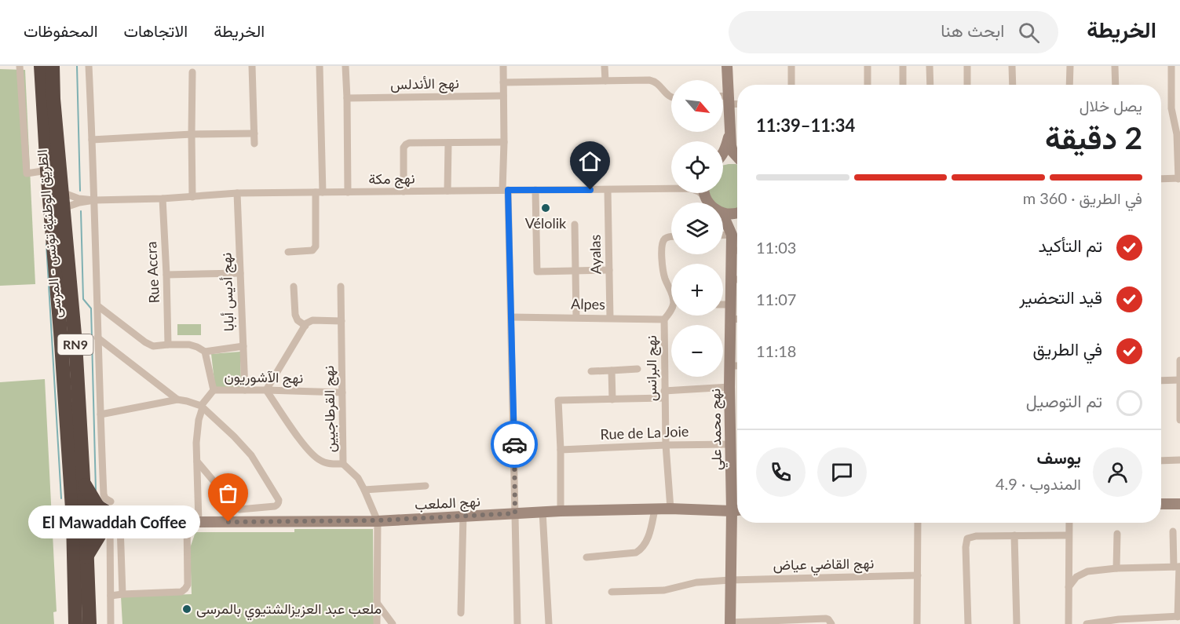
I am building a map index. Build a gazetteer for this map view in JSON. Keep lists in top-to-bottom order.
{
  "streets": {
    "highway": ["الطريق الوطنية تونس - المرسى", "RN9"],
    "street": [
      "نهج الأندلس",
      "نهج مكة",
      "Ayalas",
      "Rue Accra",
      "نهج أديس أبابا",
      "Alpes",
      "نهج البرانس",
      "نهج الآشوريون",
      "نهج القرطاجيين",
      "نهج محمد علي",
      "Rue de La Joie",
      "نهج الملعب",
      "نهج القاضي عياض"
    ]
  },
  "crossings": [
    ["نهج مكة", "Ayalas"],
    ["نهج مكة", "Rue Accra"],
    ["نهج مكة", "نهج أديس أبابا"],
    ["الطريق الوطنية تونس - المرسى", "نهج الملعب"],
    ["Ayalas", "Alpes"],
    ["نهج أديس أبابا", "نهج الآشوريون"],
    ["Alpes", "نهج البرانس"],
    ["نهج البرانس", "Rue de La Joie"],
    ["نهج البرانس", "نهج الملعب"],
    ["نهج الآشوريون", "نهج القرطاجيين"],
    ["نهج القرطاجيين", "نهج الملعب"],
    ["نهج محمد علي", "Rue de La Joie"],
    ["نهج محمد علي", "نهج الملعب"],
    ["نهج محمد علي", "نهج القاضي عياض"]
  ],
  "places": ["Vélolik", "El Mawaddah Coffee", "ملعب عبد العزيزالشتيوي بالمرسى"],
  "north": "bottom right",
  "page": {
    "header": "الخريطة",
    "search": "ابحث هنا",
    "nav": ["الخريطة", "الاتجاهات", "المحفوظات"],
    "map_buttons": ["+", "−"],
    "heading": ["2 دقيقة", "يصل خلال", "11:34–11:39"],
    "panel": ["يوسف", "المندوب · 4.9"],
    "bar": "في الطريق · 360 m",
    "list": [
      ["تم التأكيد", "11:03"],
      ["قيد التحضير", "11:07"],
      ["في الطريق", "11:18"],
      "تم التوصيل"
    ],
    "bubble": "El Mawaddah Coffee"
  }
}
